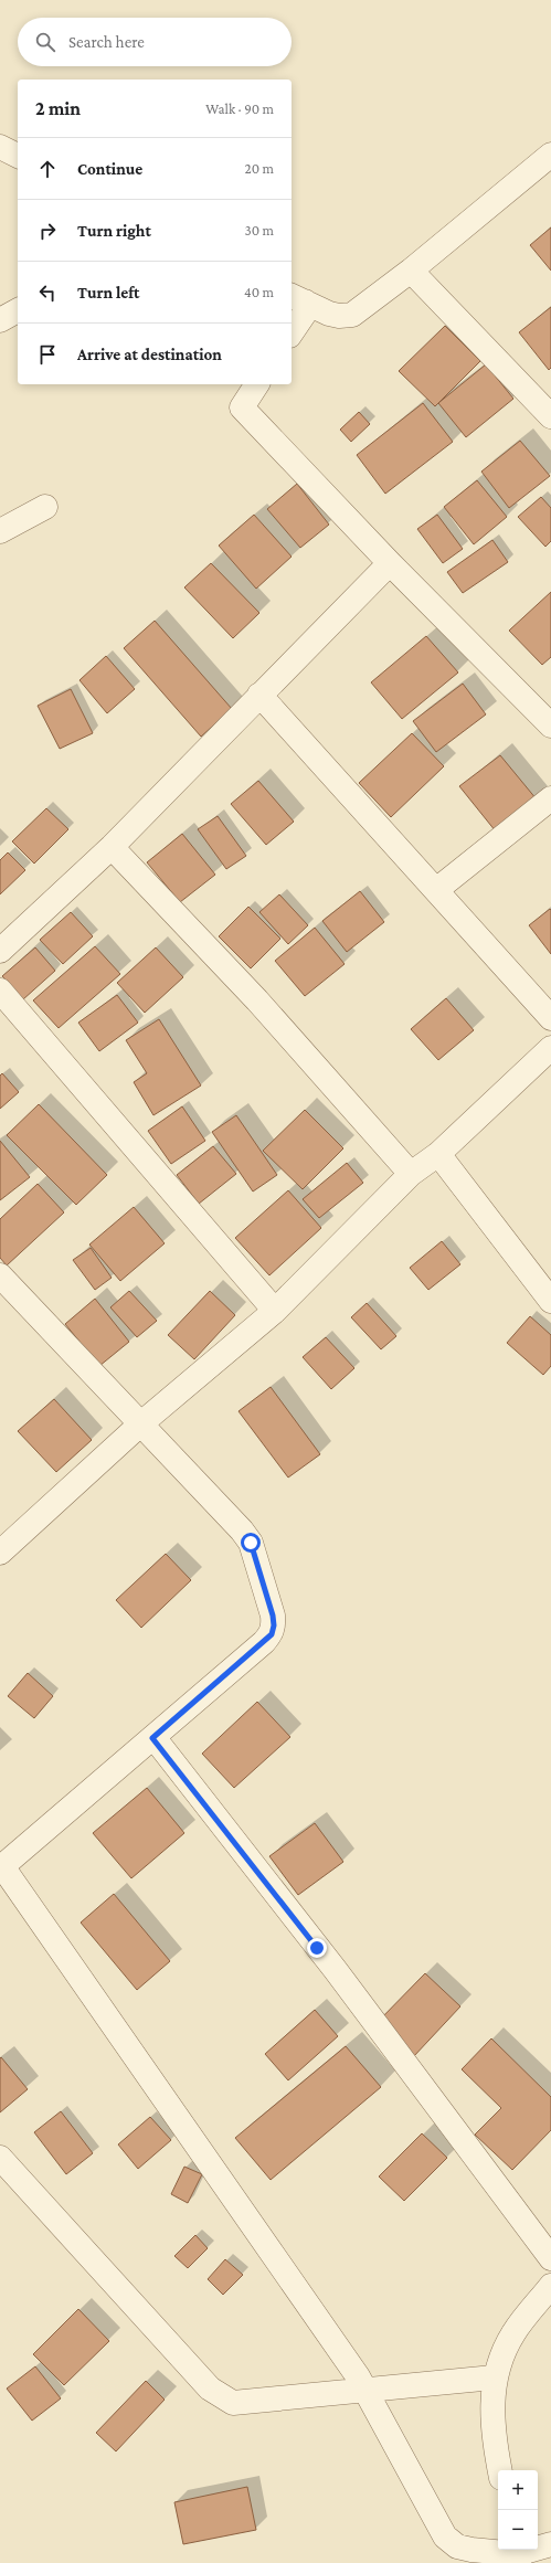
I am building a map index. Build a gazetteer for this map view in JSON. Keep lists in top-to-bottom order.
{
  "page": {
    "search": "Search here",
    "heading": ["2 min", "Walk · 90 m"],
    "list": [
      ["Continue", "20 m"],
      ["Turn right", "30 m"],
      ["Turn left", "40 m"],
      "Arrive at destination"
    ],
    "map_buttons": ["+", "−"]
  }
}
